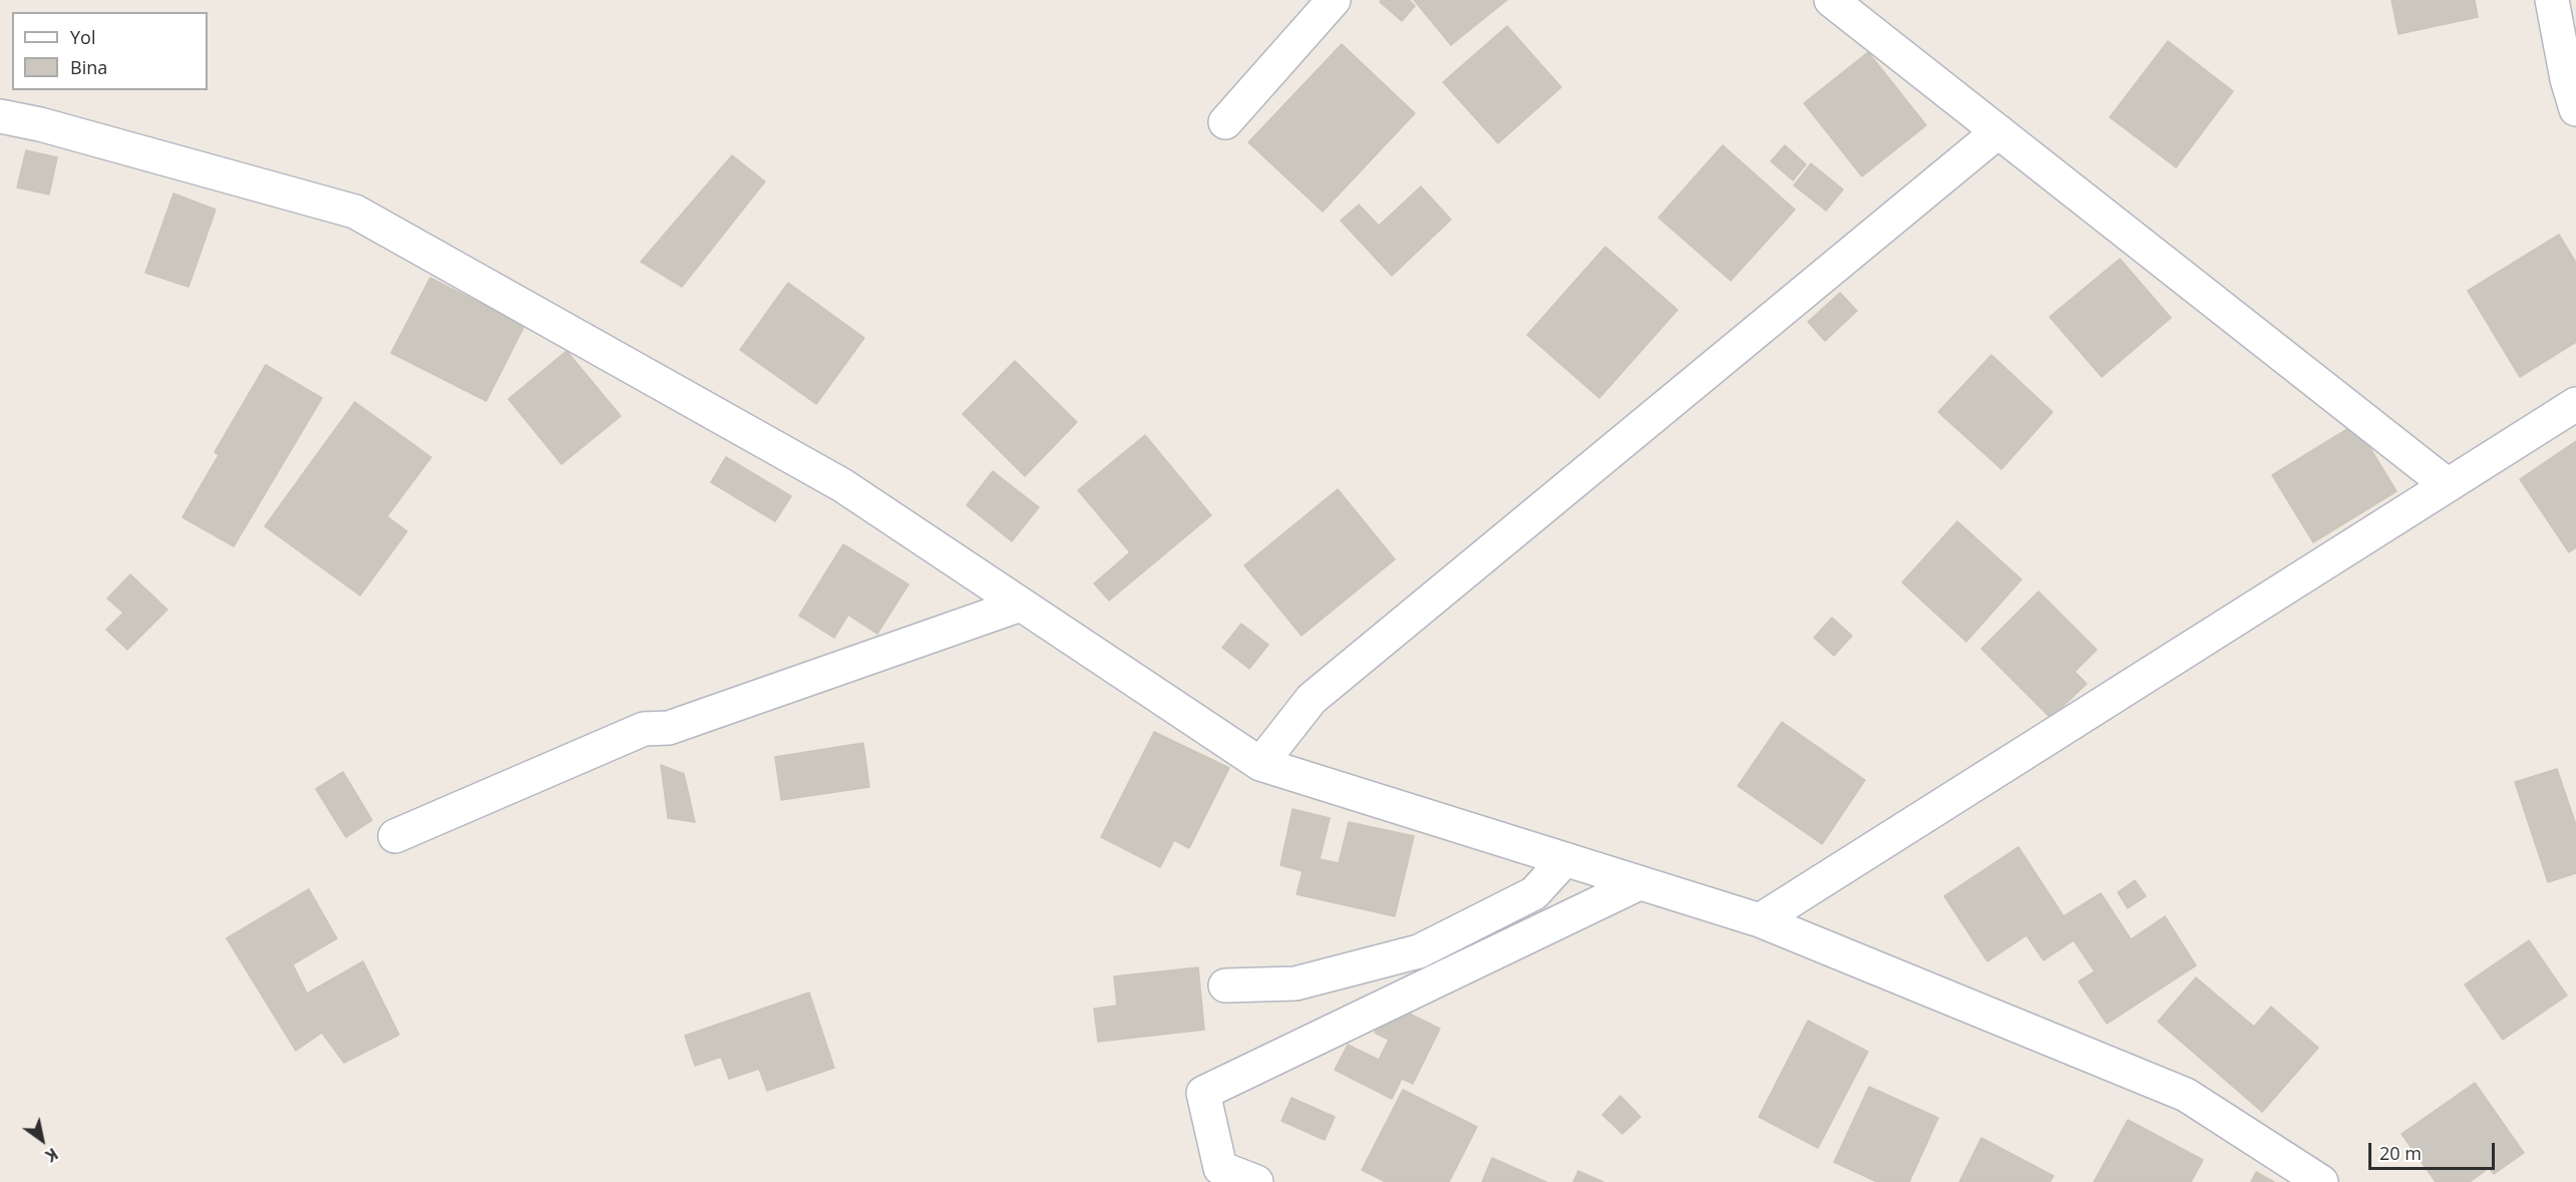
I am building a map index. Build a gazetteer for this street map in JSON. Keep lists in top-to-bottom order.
{
  "legend": ["Yol", "Bina"],
  "scale_bar": "20 m",
  "north": "bottom right"
}
